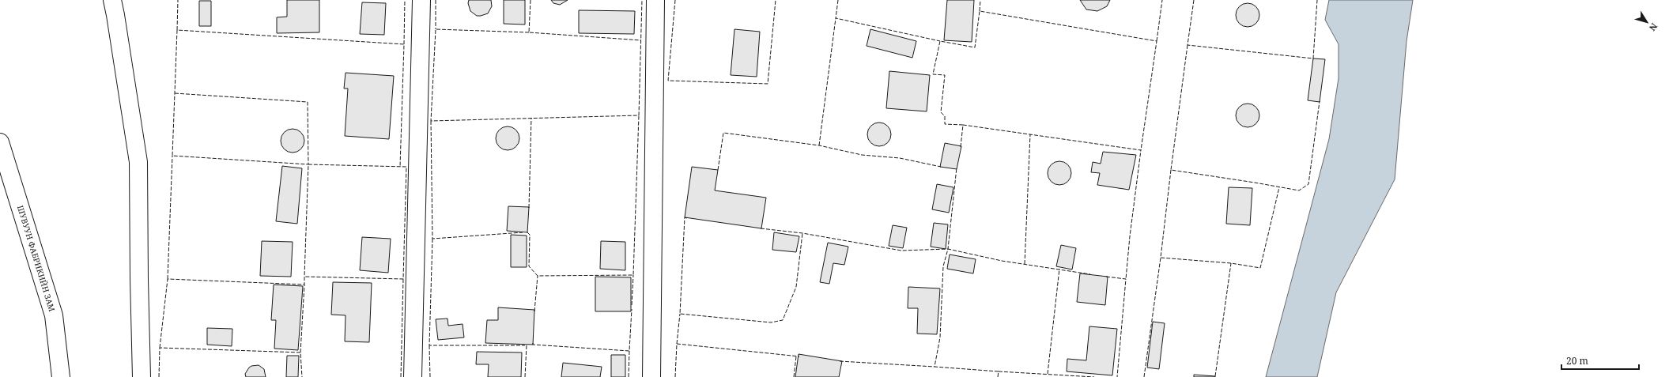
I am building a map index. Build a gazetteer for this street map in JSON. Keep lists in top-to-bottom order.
{
  "streets": {
    "street": ["ШУВУУН ФАБРИКИЙН ЗАМ"]
  },
  "scale_bar": "20 m",
  "north": "bottom right"
}
